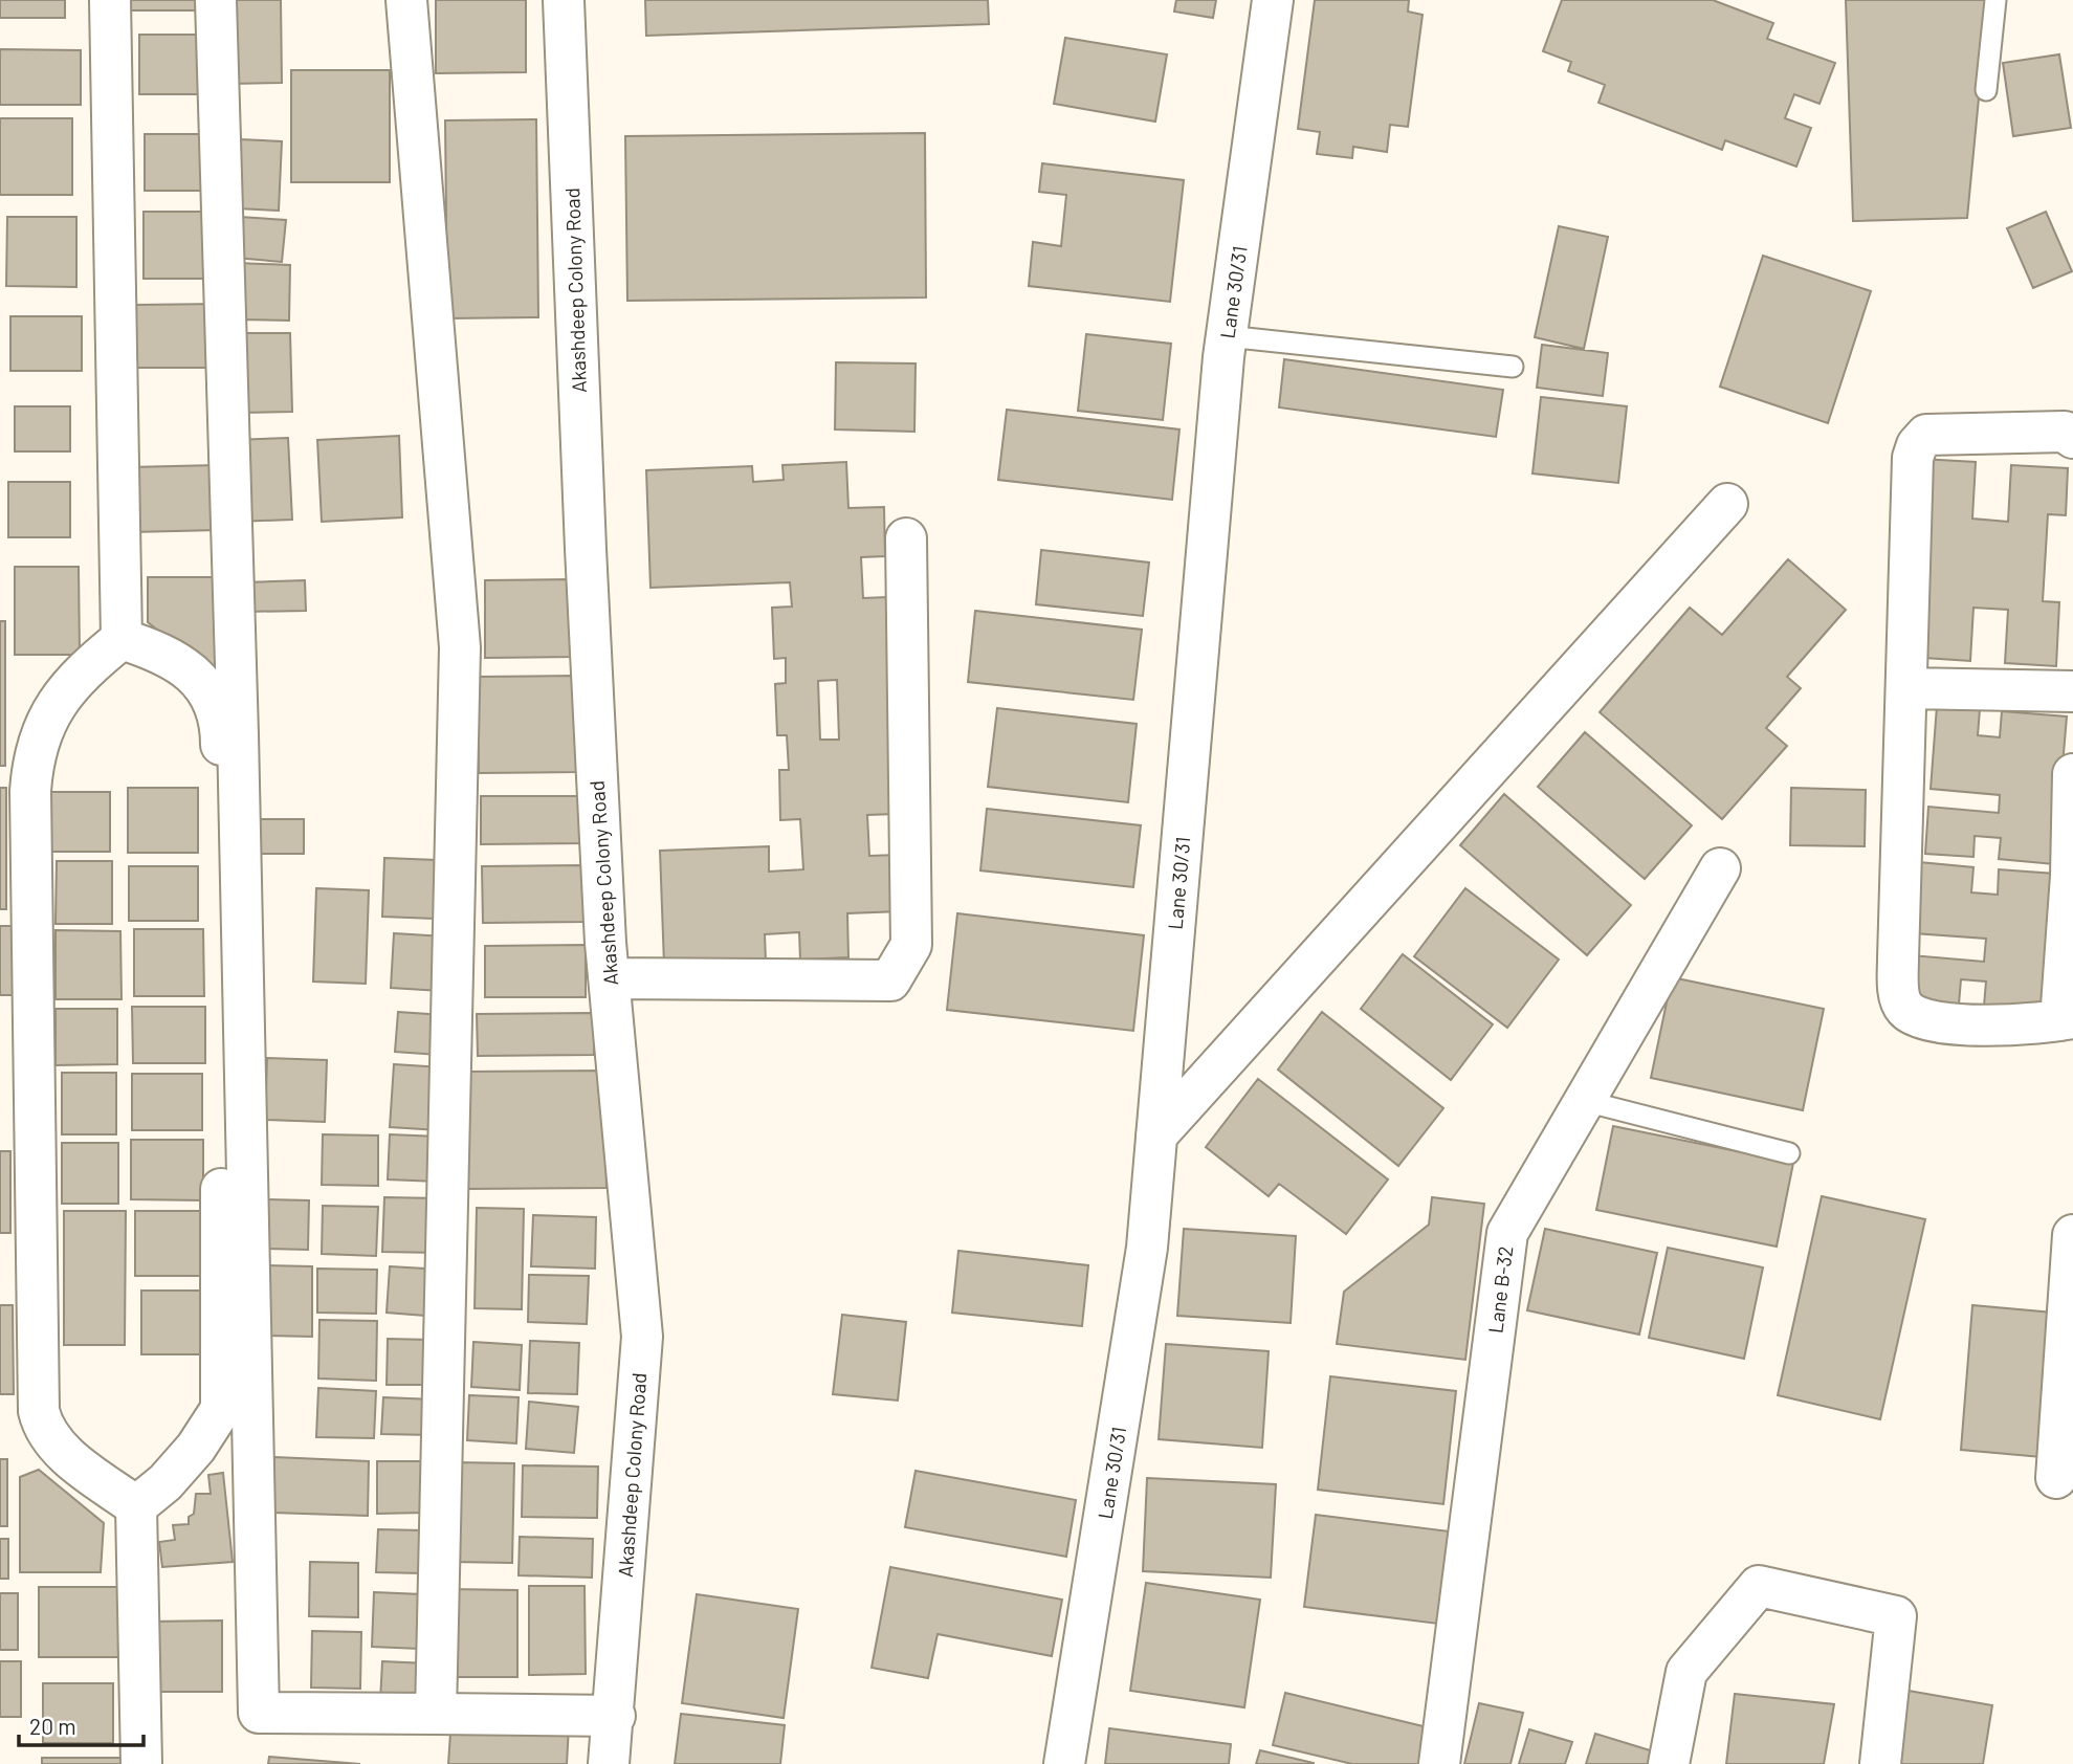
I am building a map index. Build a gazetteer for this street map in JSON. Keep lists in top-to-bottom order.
{
  "streets": {
    "street": ["Akashdeep Colony Road", "Lane 30/31", "Lane B-32"]
  },
  "scale_bar": "20 m"
}
